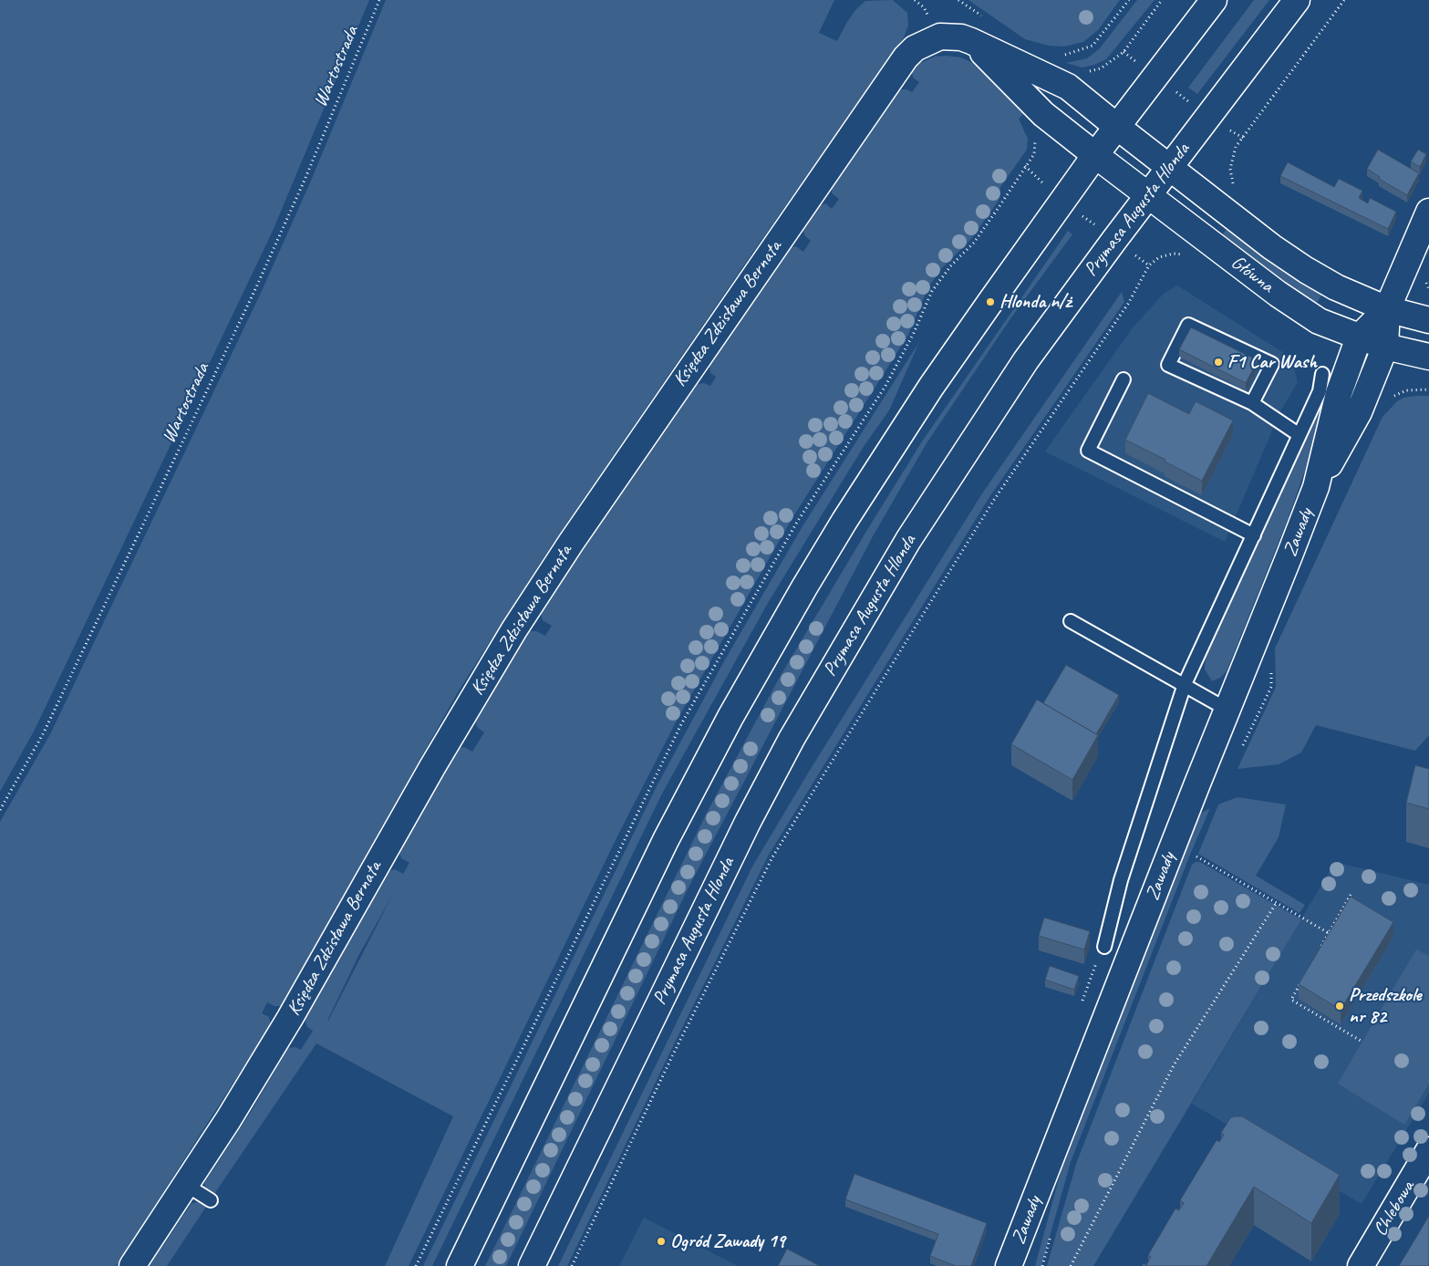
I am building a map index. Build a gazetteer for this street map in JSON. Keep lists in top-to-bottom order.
{
  "streets": {
    "street": [
      "Prymasa Augusta Hlonda",
      "Główna",
      "Księdza Zdzisława Bernata",
      "Zawady",
      "Chlebowa"
    ],
    "path": ["Wartostrada"]
  },
  "crossings": [
    ["Prymasa Augusta Hlonda", "Główna"],
    ["Główna", "Księdza Zdzisława Bernata"],
    ["Główna", "Zawady"]
  ],
  "places": [
    "Hlonda n/ż",
    "F1 Car Wash",
    "Przedszkole nr 82",
    "Ogród Zawady 19"
  ]
}
